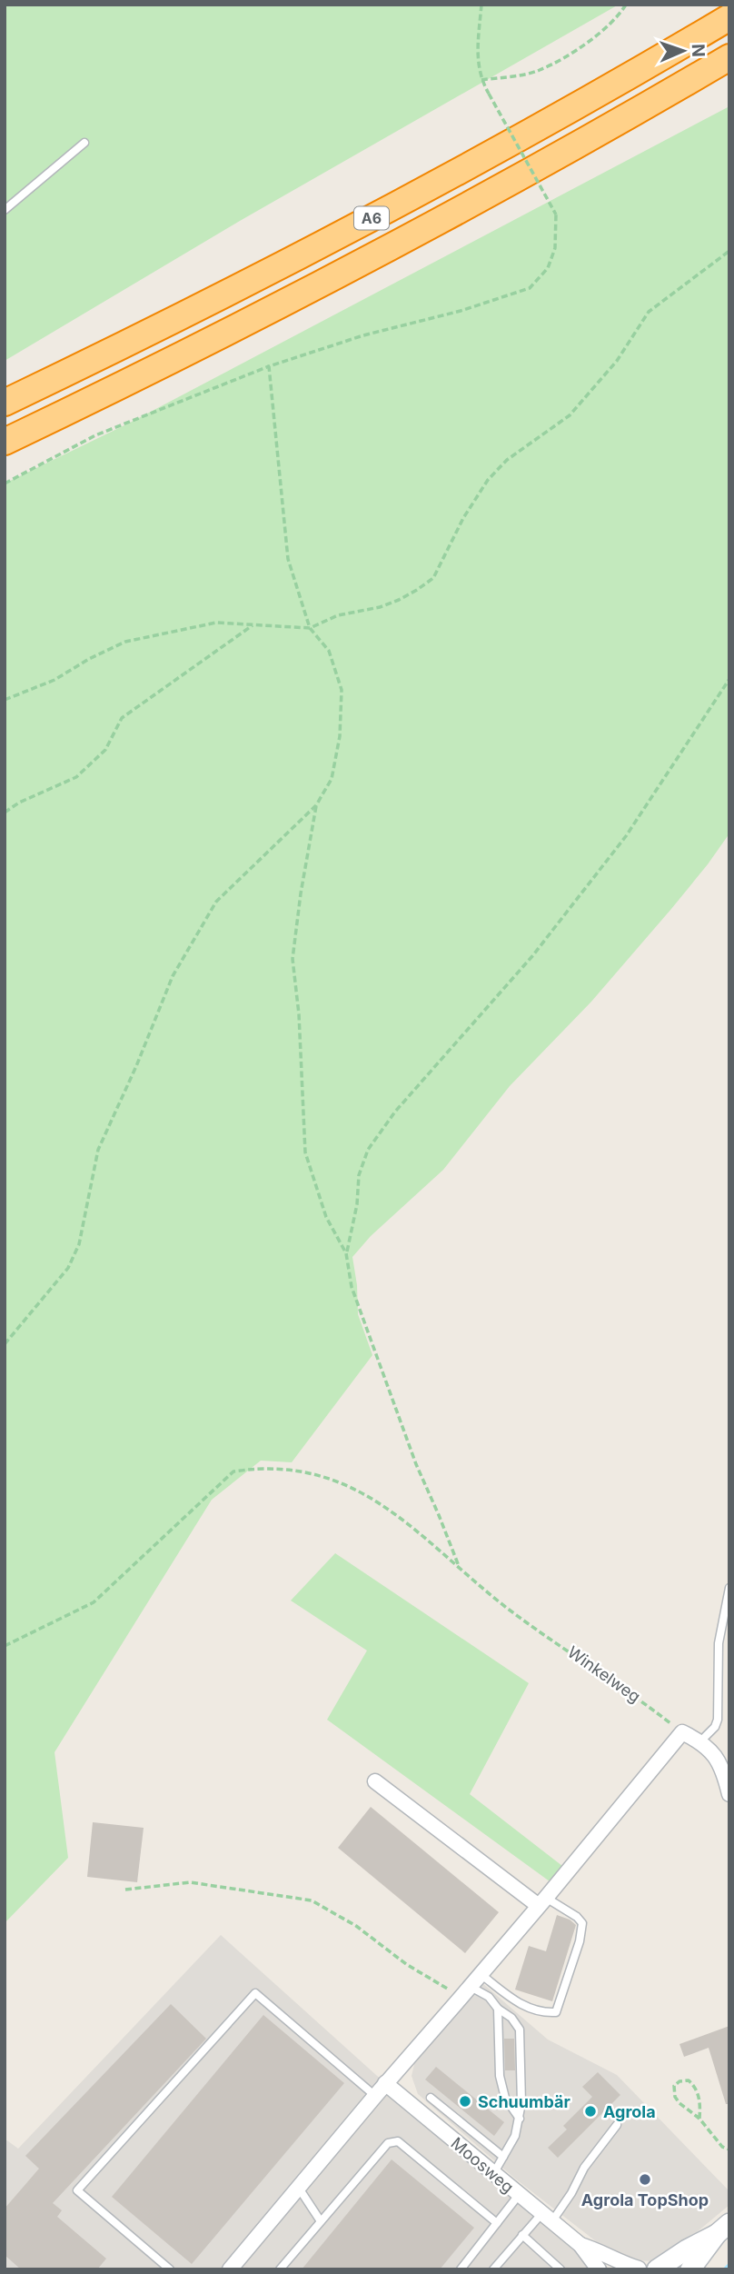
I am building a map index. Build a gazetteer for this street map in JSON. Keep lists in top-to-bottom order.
{
  "streets": {
    "highway": ["A6"],
    "street": ["Moosweg"],
    "path": ["Winkelweg"]
  },
  "places": ["Schuumbär", "Agrola", "Agrola TopShop"],
  "north": "right"
}
